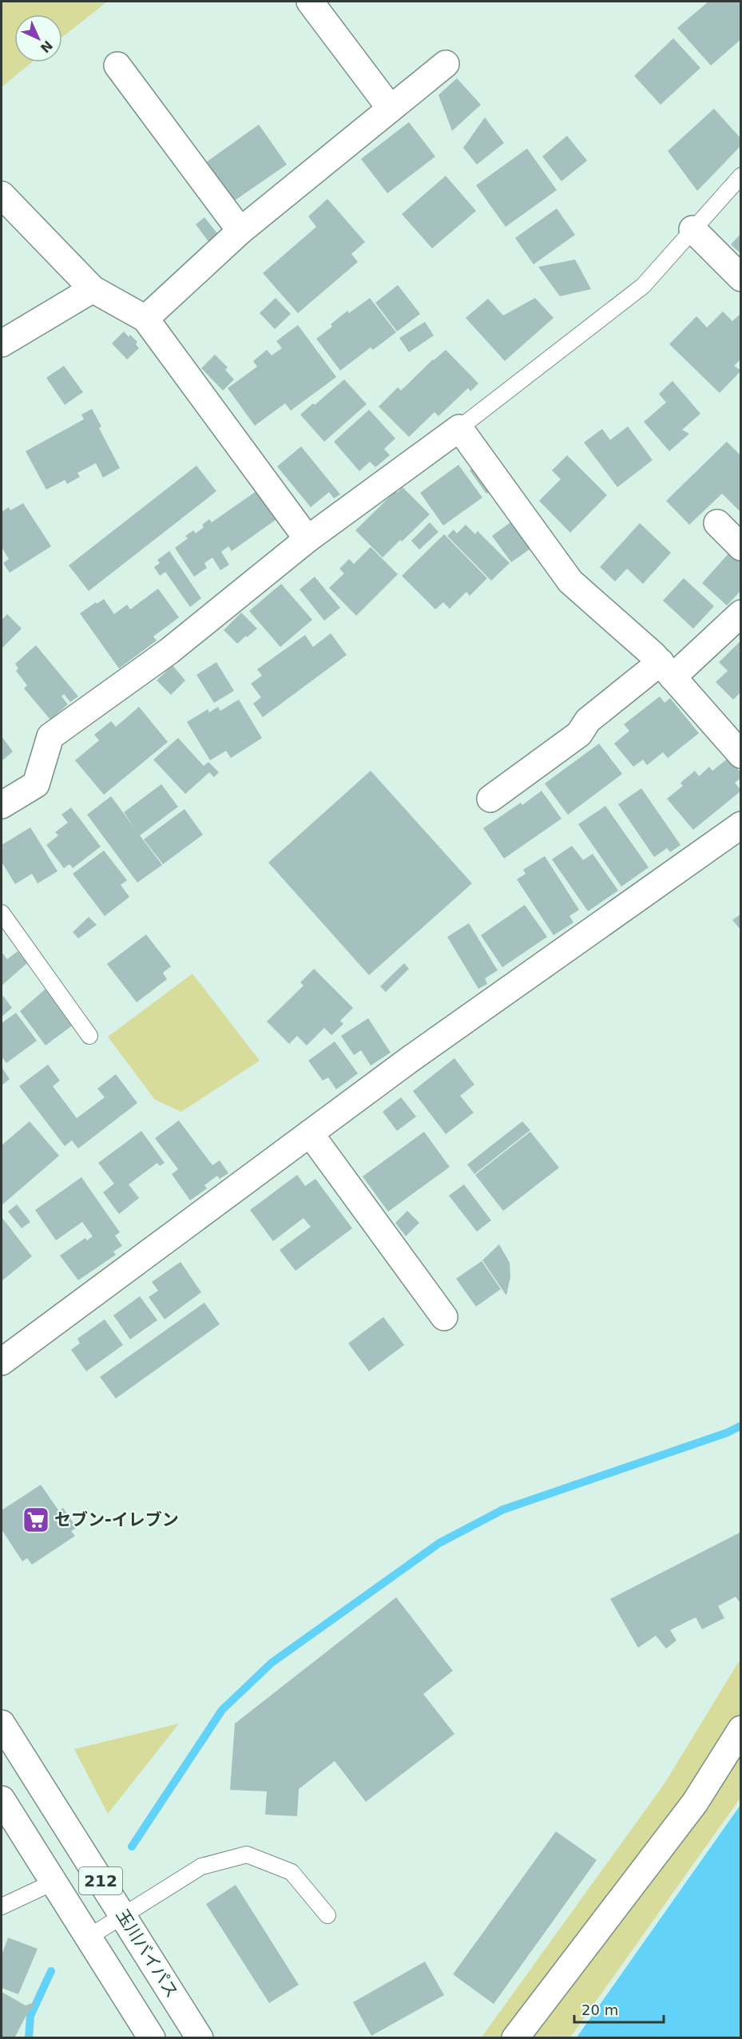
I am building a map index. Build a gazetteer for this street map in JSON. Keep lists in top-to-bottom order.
{
  "streets": {
    "main road": ["212", "玉川バイパス"]
  },
  "places": {
    "supermarket": ["セブン-イレブン"]
  },
  "scale_bar": "20 m",
  "north": "bottom right"
}
